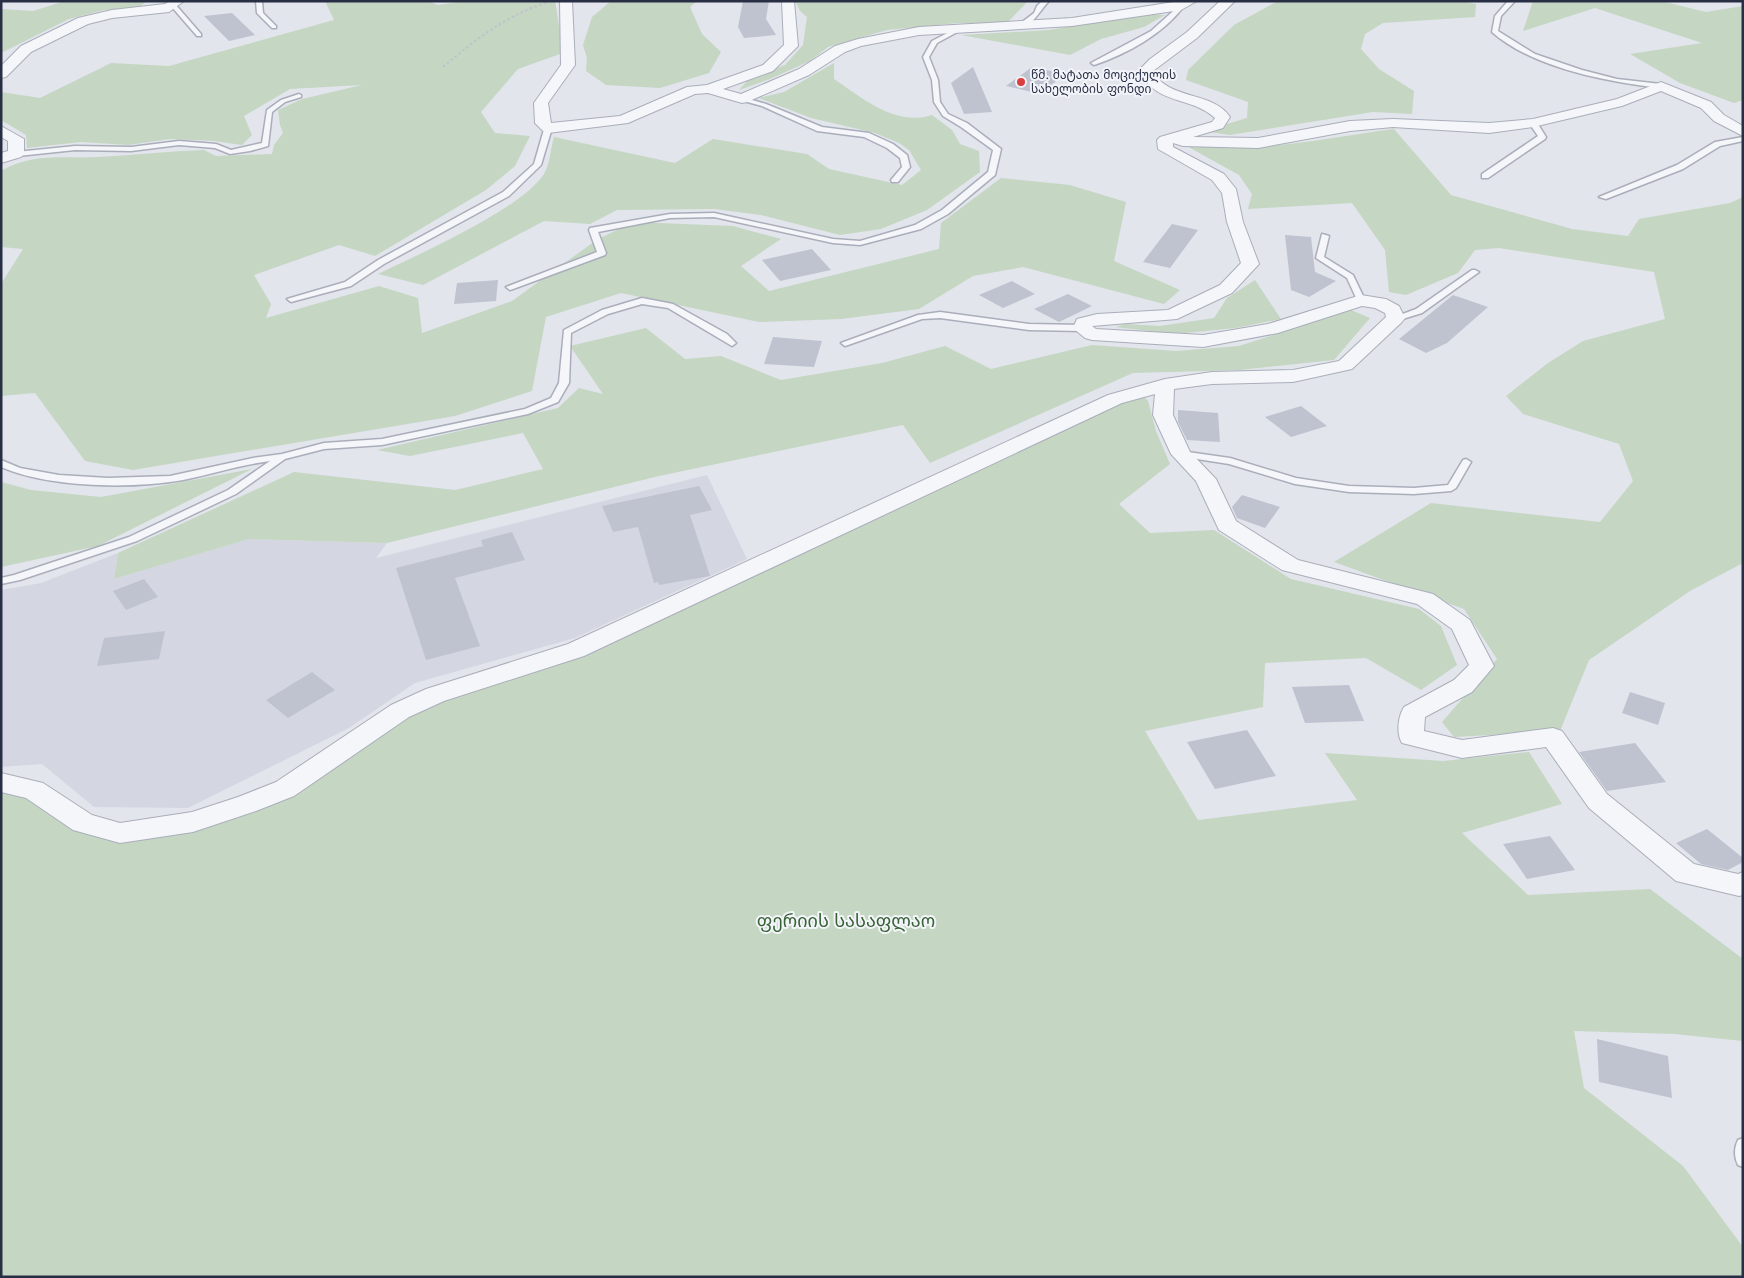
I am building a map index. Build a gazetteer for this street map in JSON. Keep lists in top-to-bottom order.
{
  "parks": ["ფერიის სასაფლაო"],
  "places": ["წმ. მატათა მოციქულის სახელობის ფონდი"]
}
